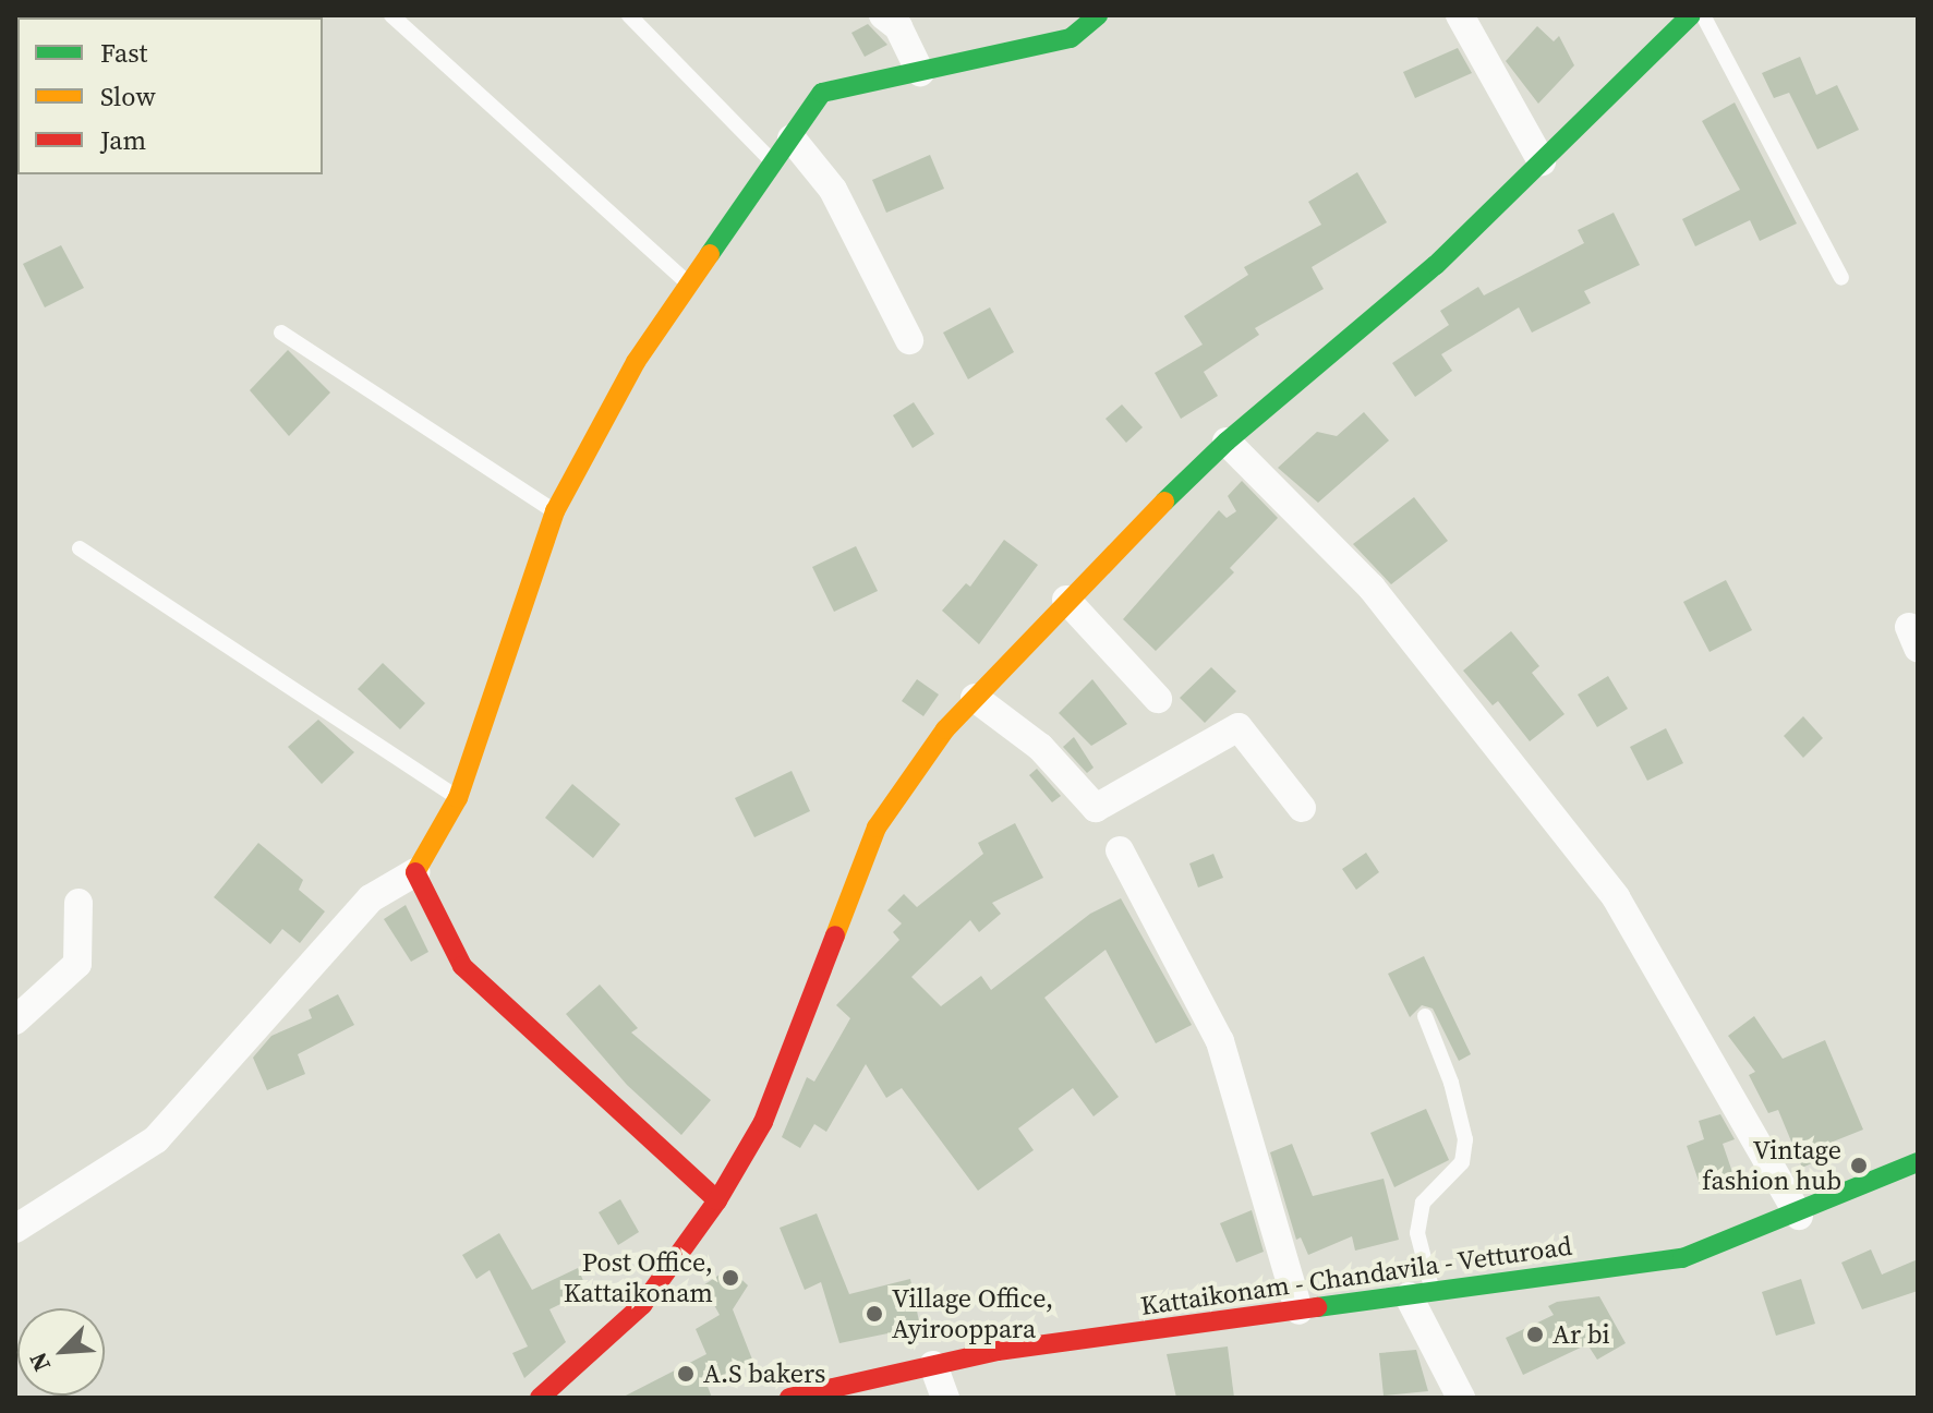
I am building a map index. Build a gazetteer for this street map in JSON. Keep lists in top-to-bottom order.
{
  "streets": {
    "main road": ["Kattaikonam - Chandavila - Vetturoad"]
  },
  "places": [
    "Vintage fashion hub",
    "Post Office, Kattaikonam",
    "Village Office, Ayirooppara",
    "Ar bi",
    "A.S bakers"
  ],
  "legend": ["Fast", "Slow", "Jam"],
  "north": "bottom left"
}
